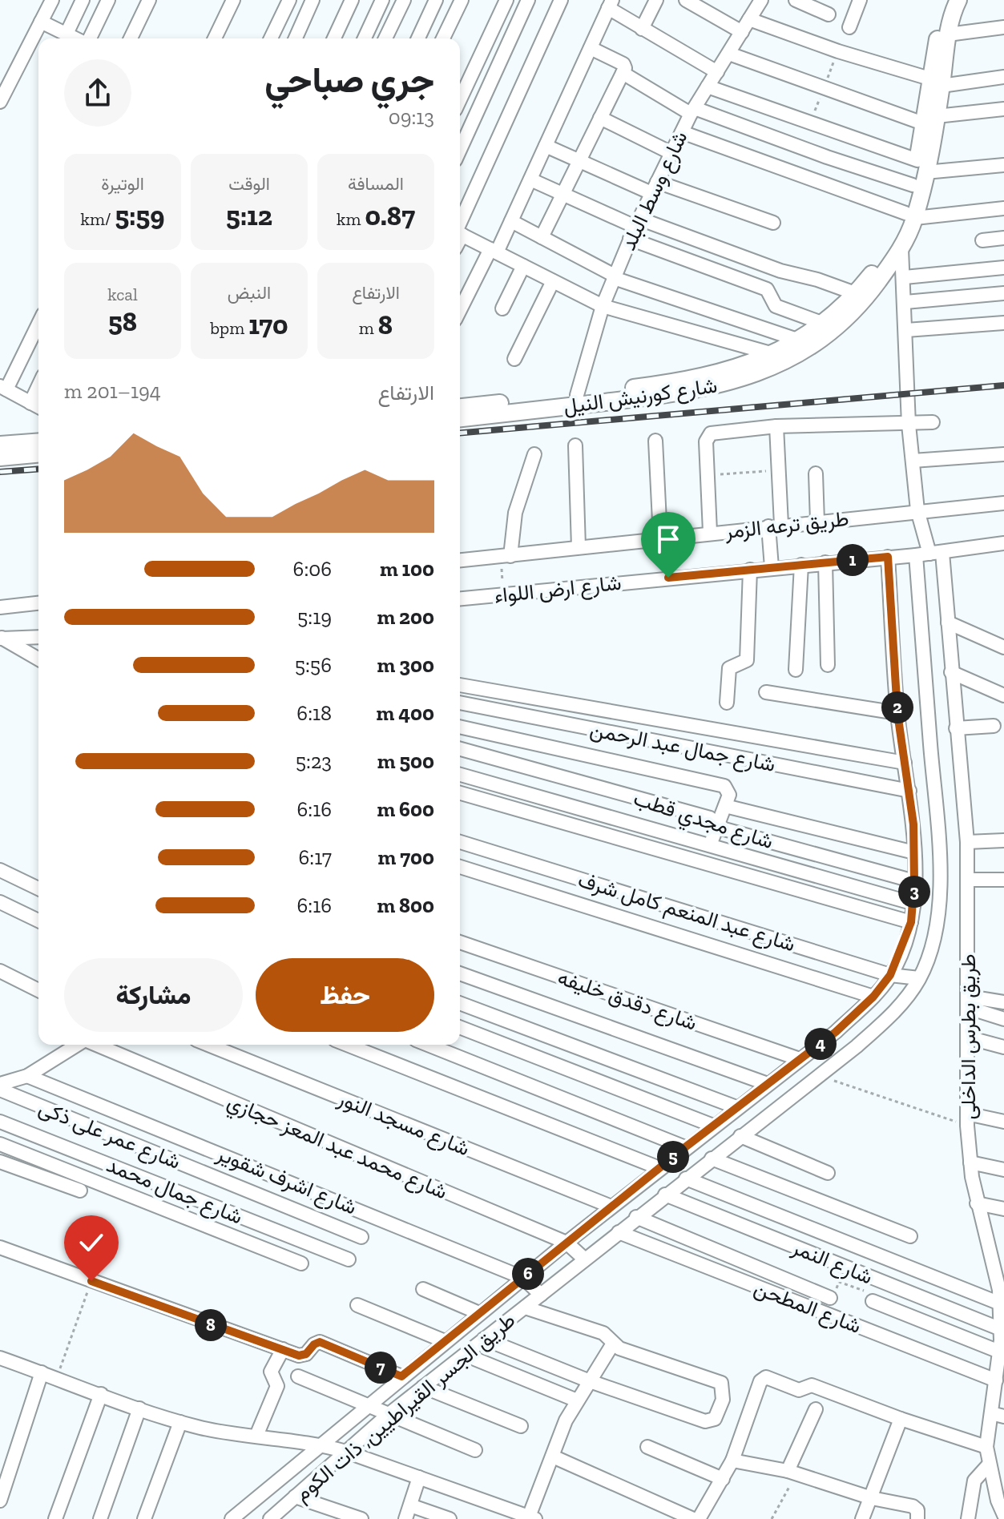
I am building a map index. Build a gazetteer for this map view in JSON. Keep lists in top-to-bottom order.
{
  "streets": {
    "main road": ["شارع كورنيش النيل"],
    "street": [
      "شارع وسط البلد",
      "طريق ترعه الزمر",
      "شارع ارض اللواء",
      "شارع جمال عبد الرحمن",
      "شارع مجدي قطب",
      "شارع عبد المنعم كامل شرف",
      "شارع دقدق خليفه",
      "طريق بطرس الداخلى",
      "شارع مسجد النور",
      "شارع عمر على ذكى",
      "شارع محمد عبد المعز حجازي",
      "شارع اشرف شقوير",
      "شارع جمال محمد",
      "شارع النمر",
      "شارع المطحن",
      "طريق الجسر القيراطيين, ذات الكوم"
    ]
  },
  "crossings": [
    ["شارع وسط البلد", "شارع كورنيش النيل"],
    ["شارع ارض اللواء", "طريق بطرس الداخلى"],
    ["شارع ارض اللواء", "طريق الجسر القيراطيين, ذات الكوم"],
    ["شارع جمال عبد الرحمن", "طريق الجسر القيراطيين, ذات الكوم"],
    ["شارع مجدي قطب", "طريق الجسر القيراطيين, ذات الكوم"],
    ["شارع عبد المنعم كامل شرف", "طريق الجسر القيراطيين, ذات الكوم"],
    ["شارع دقدق خليفه", "طريق الجسر القيراطيين, ذات الكوم"],
    ["طريق بطرس الداخلى", "شارع النمر"],
    ["طريق بطرس الداخلى", "شارع المطحن"],
    ["طريق بطرس الداخلى", "طريق الجسر القيراطيين, ذات الكوم"],
    ["شارع مسجد النور", "طريق الجسر القيراطيين, ذات الكوم"],
    ["شارع محمد عبد المعز حجازي", "طريق الجسر القيراطيين, ذات الكوم"],
    ["شارع اشرف شقوير", "طريق الجسر القيراطيين, ذات الكوم"],
    ["شارع النمر", "طريق الجسر القيراطيين, ذات الكوم"],
    ["شارع المطحن", "طريق الجسر القيراطيين, ذات الكوم"]
  ],
  "page": {
    "heading": ["جري صباحي", "09:13"],
    "stats": [
      ["المسافة", "0.87 km"],
      ["الوقت", "5:12"],
      ["الوتيرة", "5:59 /km"],
      ["الارتفاع", "8 m"],
      ["النبض", "170 bpm"],
      ["kcal", "58"]
    ],
    "chart": ["الارتفاع", "194–201 m"],
    "pins": [
      "1",
      "2",
      "3",
      "4",
      "5",
      "6",
      "8",
      "7"
    ],
    "list": [
      {
        "name": "100 m",
        "note": "6:06"
      },
      {
        "name": "200 m",
        "note": "5:19"
      },
      {
        "name": "300 m",
        "note": "5:56"
      },
      {
        "name": "400 m",
        "note": "6:18"
      },
      {
        "name": "500 m",
        "note": "5:23"
      },
      {
        "name": "600 m",
        "note": "6:16"
      },
      {
        "name": "700 m",
        "note": "6:17"
      },
      {
        "name": "800 m",
        "note": "6:16"
      }
    ],
    "buttons": ["حفظ", "مشاركة"]
  }
}
